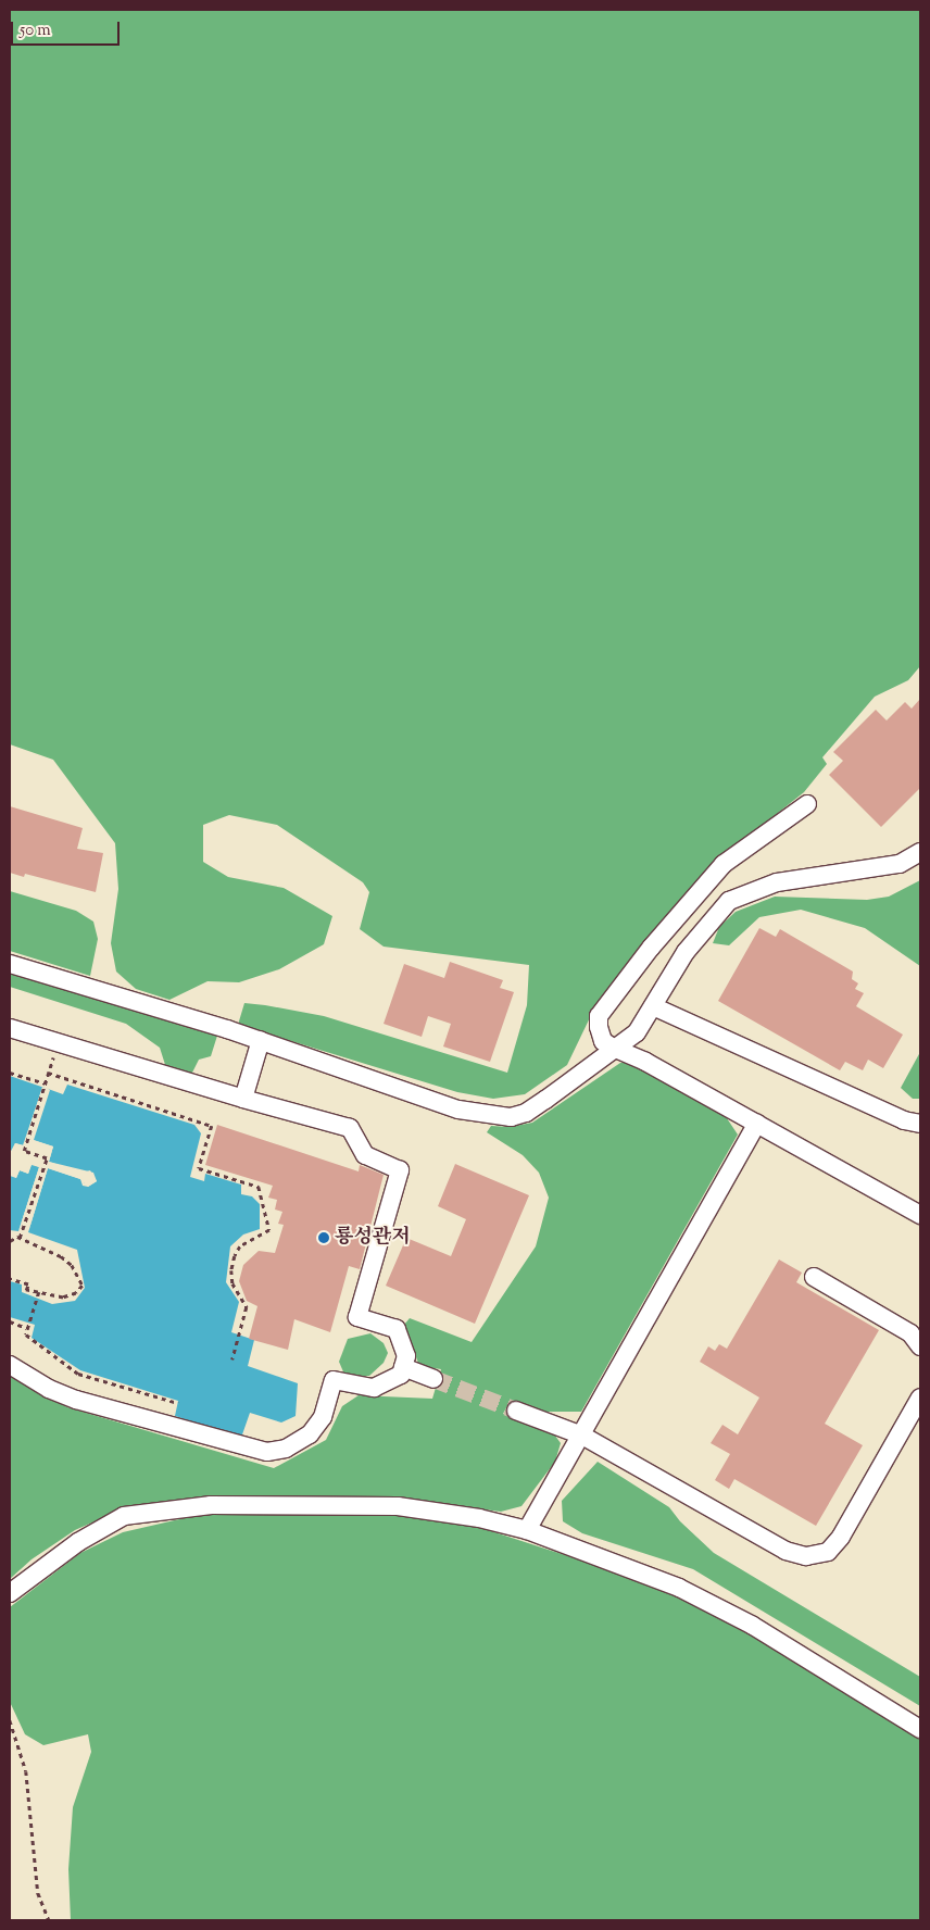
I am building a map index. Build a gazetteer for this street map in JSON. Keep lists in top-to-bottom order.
{
  "places": ["룡성관저"],
  "scale_bar": "50 m"
}
